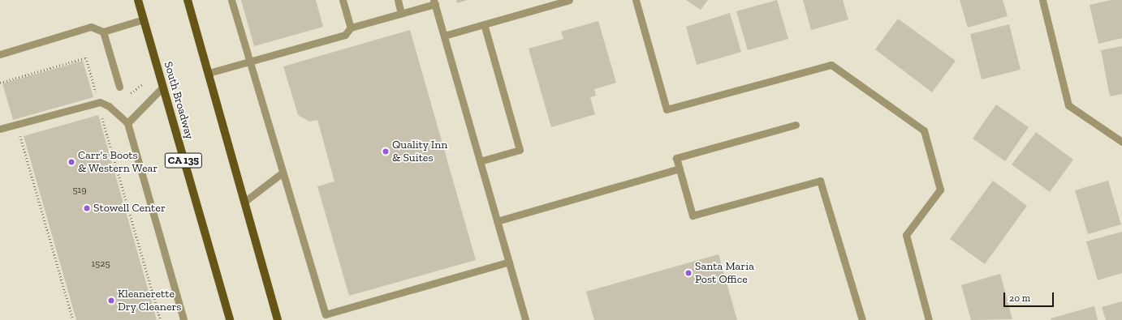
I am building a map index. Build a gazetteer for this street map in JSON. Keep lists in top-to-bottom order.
{
  "streets": {
    "main road": ["South Broadway", "CA 135"]
  },
  "places": [
    "Quality Inn & Suites",
    "Carr's Boots & Western Wear",
    "Stowell Center",
    "Santa Maria Post Office",
    "Kleanerette Dry Cleaners"
  ],
  "house_numbers": ["519", "1525"],
  "scale_bar": "20 m"
}
